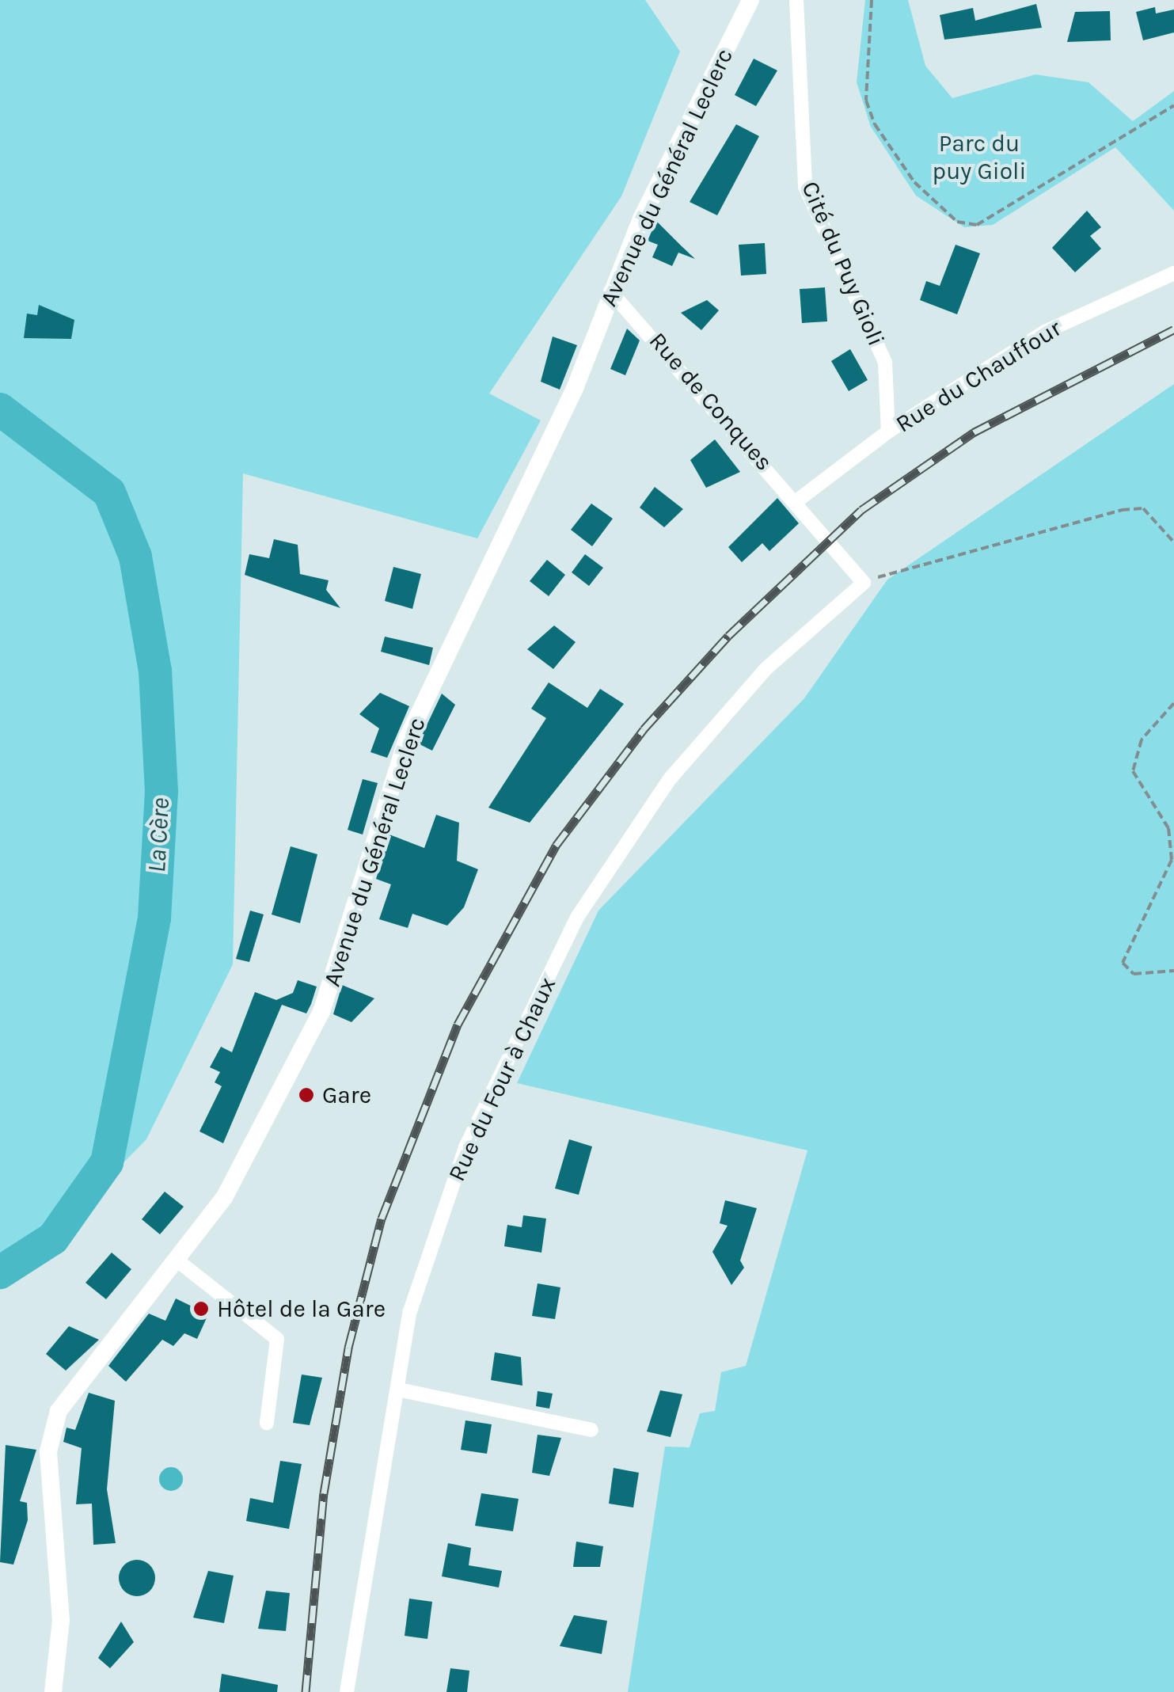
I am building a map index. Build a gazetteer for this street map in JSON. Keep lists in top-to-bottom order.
{
  "streets": {
    "street": [
      "Avenue du Général Leclerc",
      "Cité du Puy Gioli",
      "Rue du Chauffour",
      "Rue de Conques",
      "Rue du Four à Chaux"
    ]
  },
  "crossings": [
    ["Avenue du Général Leclerc", "Rue de Conques"],
    ["Cité du Puy Gioli", "Rue du Chauffour"],
    ["Rue du Chauffour", "Rue de Conques"],
    ["Rue de Conques", "Rue du Four à Chaux"]
  ],
  "water": ["La Cère"],
  "parks": ["Parc du puy Gioli"],
  "places": ["Gare", "Hôtel de la Gare"]
}
